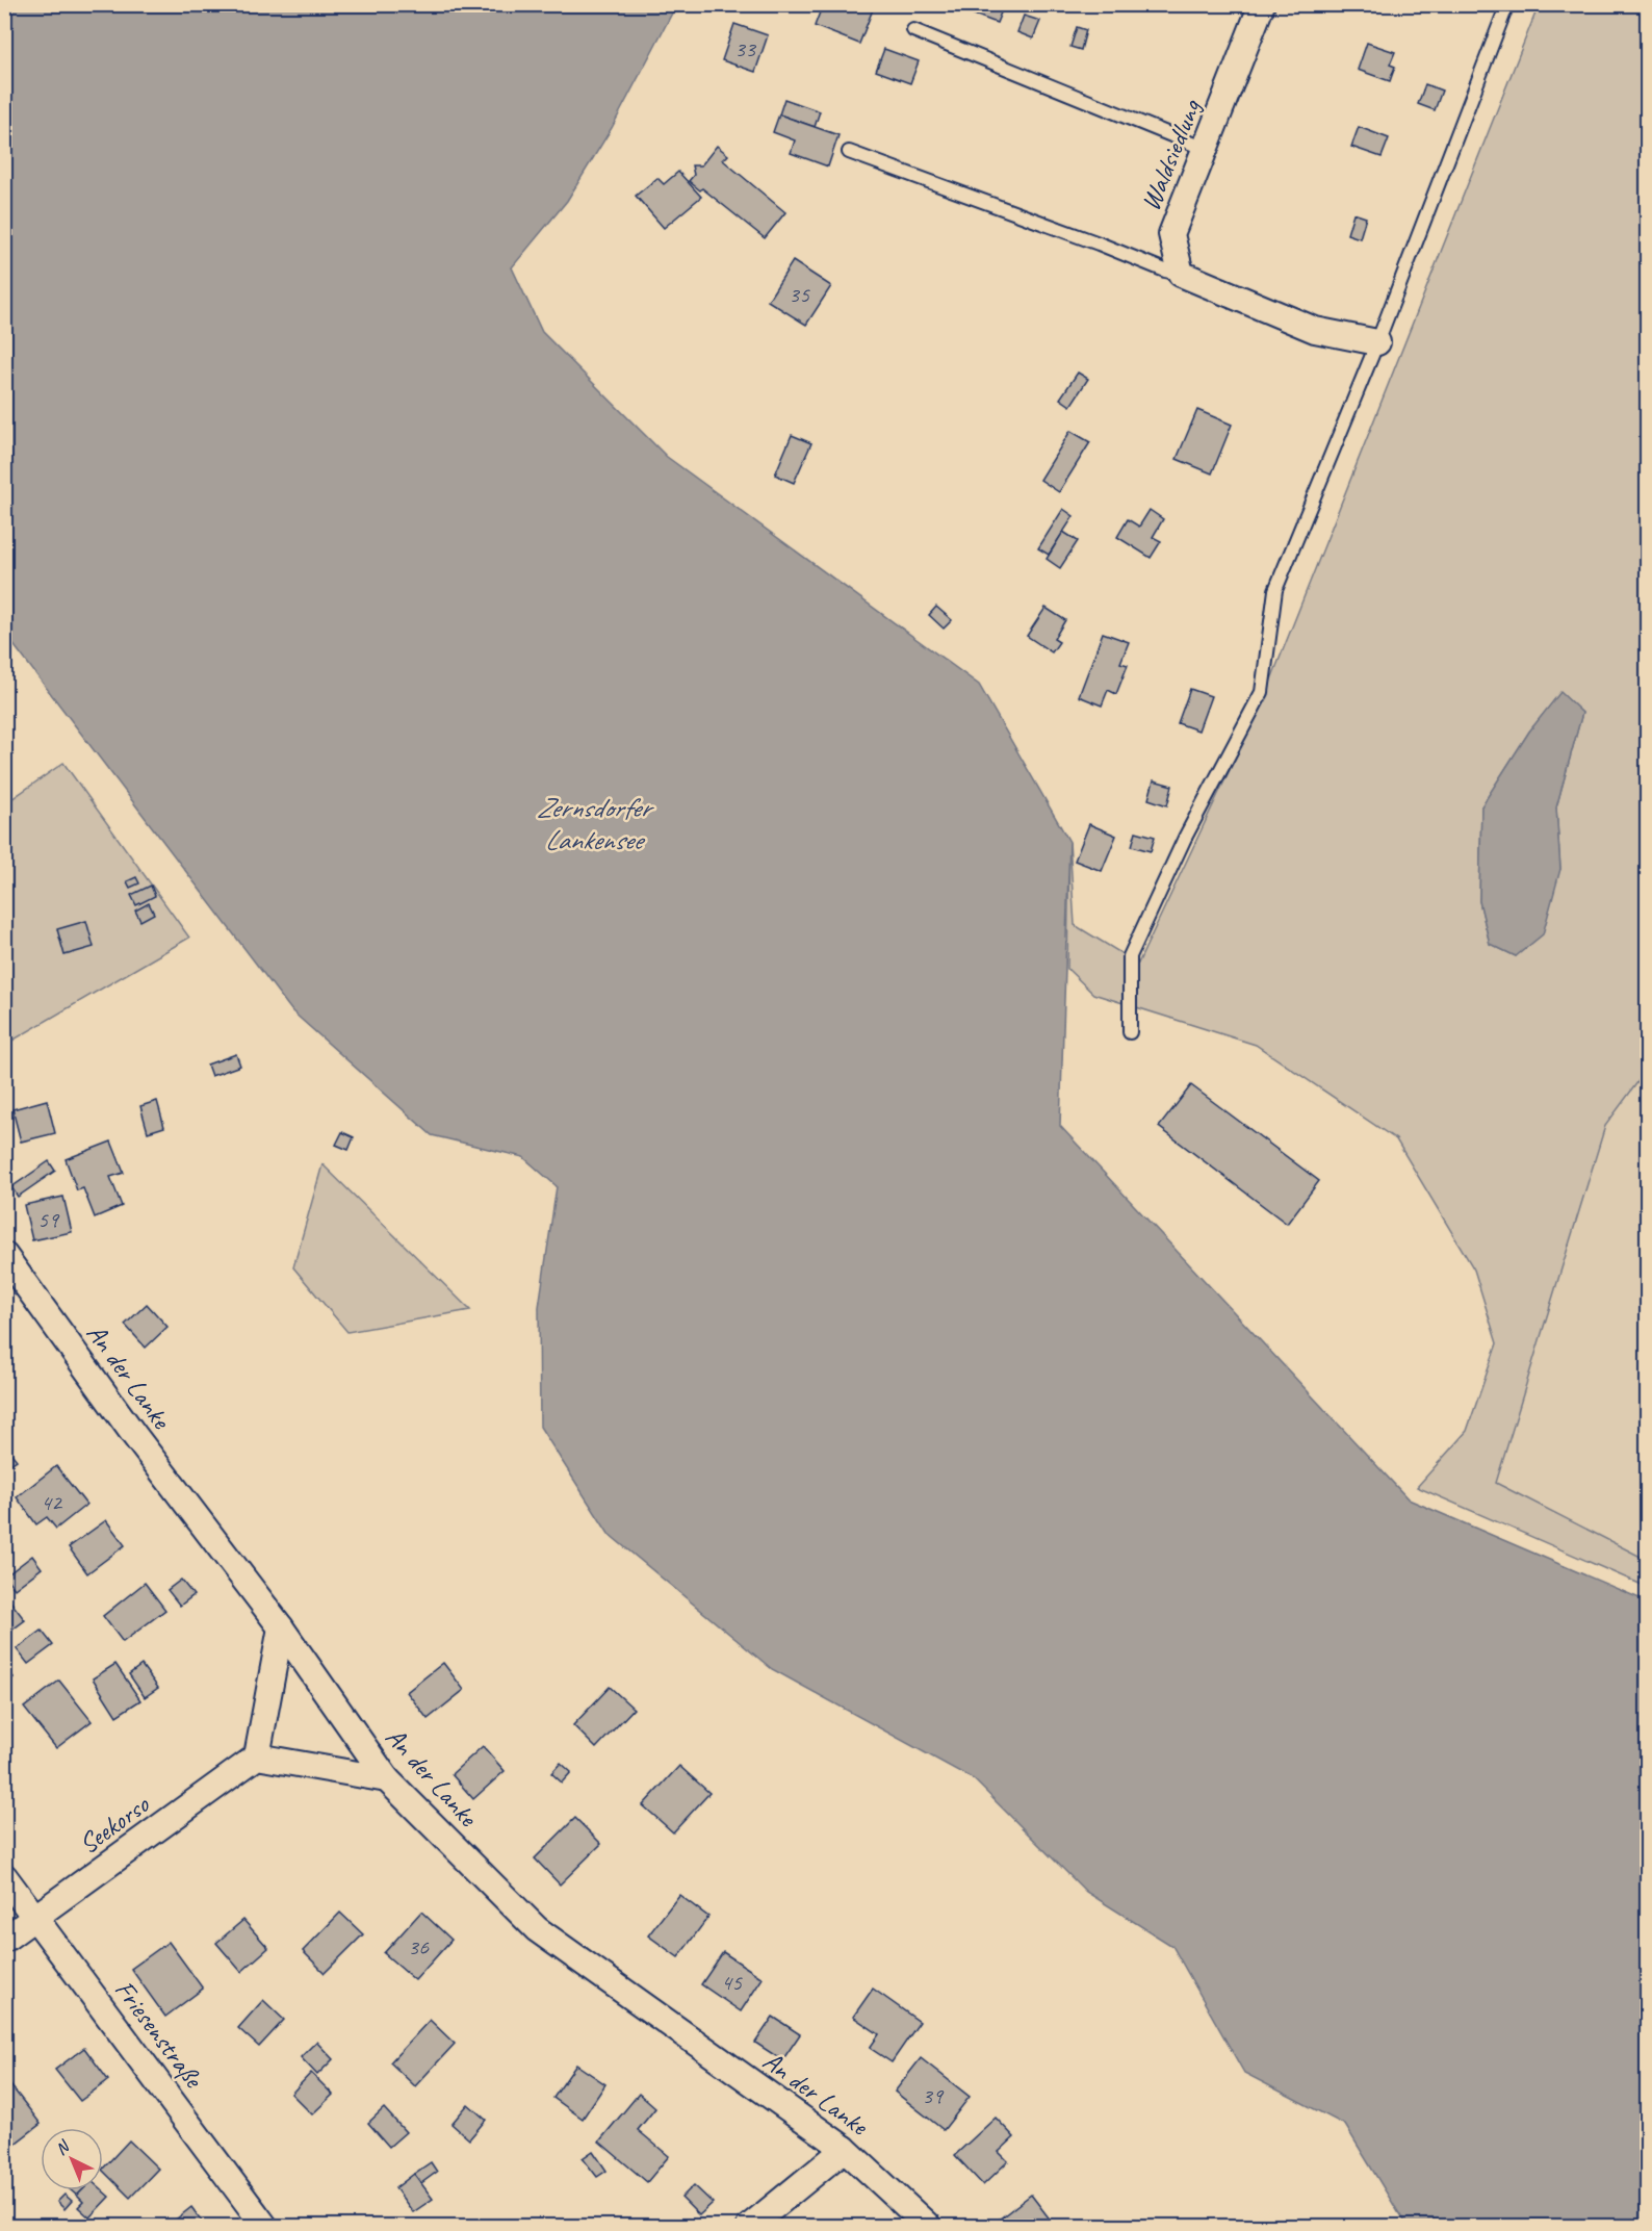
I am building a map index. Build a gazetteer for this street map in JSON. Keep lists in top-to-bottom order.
{
  "streets": {
    "street": [
      "Waldsiedlung",
      "An der Lanke",
      "Seekorso",
      "Friesenstraße"
    ]
  },
  "crossings": [
    ["Seekorso", "Friesenstraße"]
  ],
  "water": ["Zernsdorfer Lankensee"],
  "house_numbers": [
    "33",
    "35",
    "59",
    "42",
    "36",
    "45",
    "39"
  ],
  "north": "top left"
}
